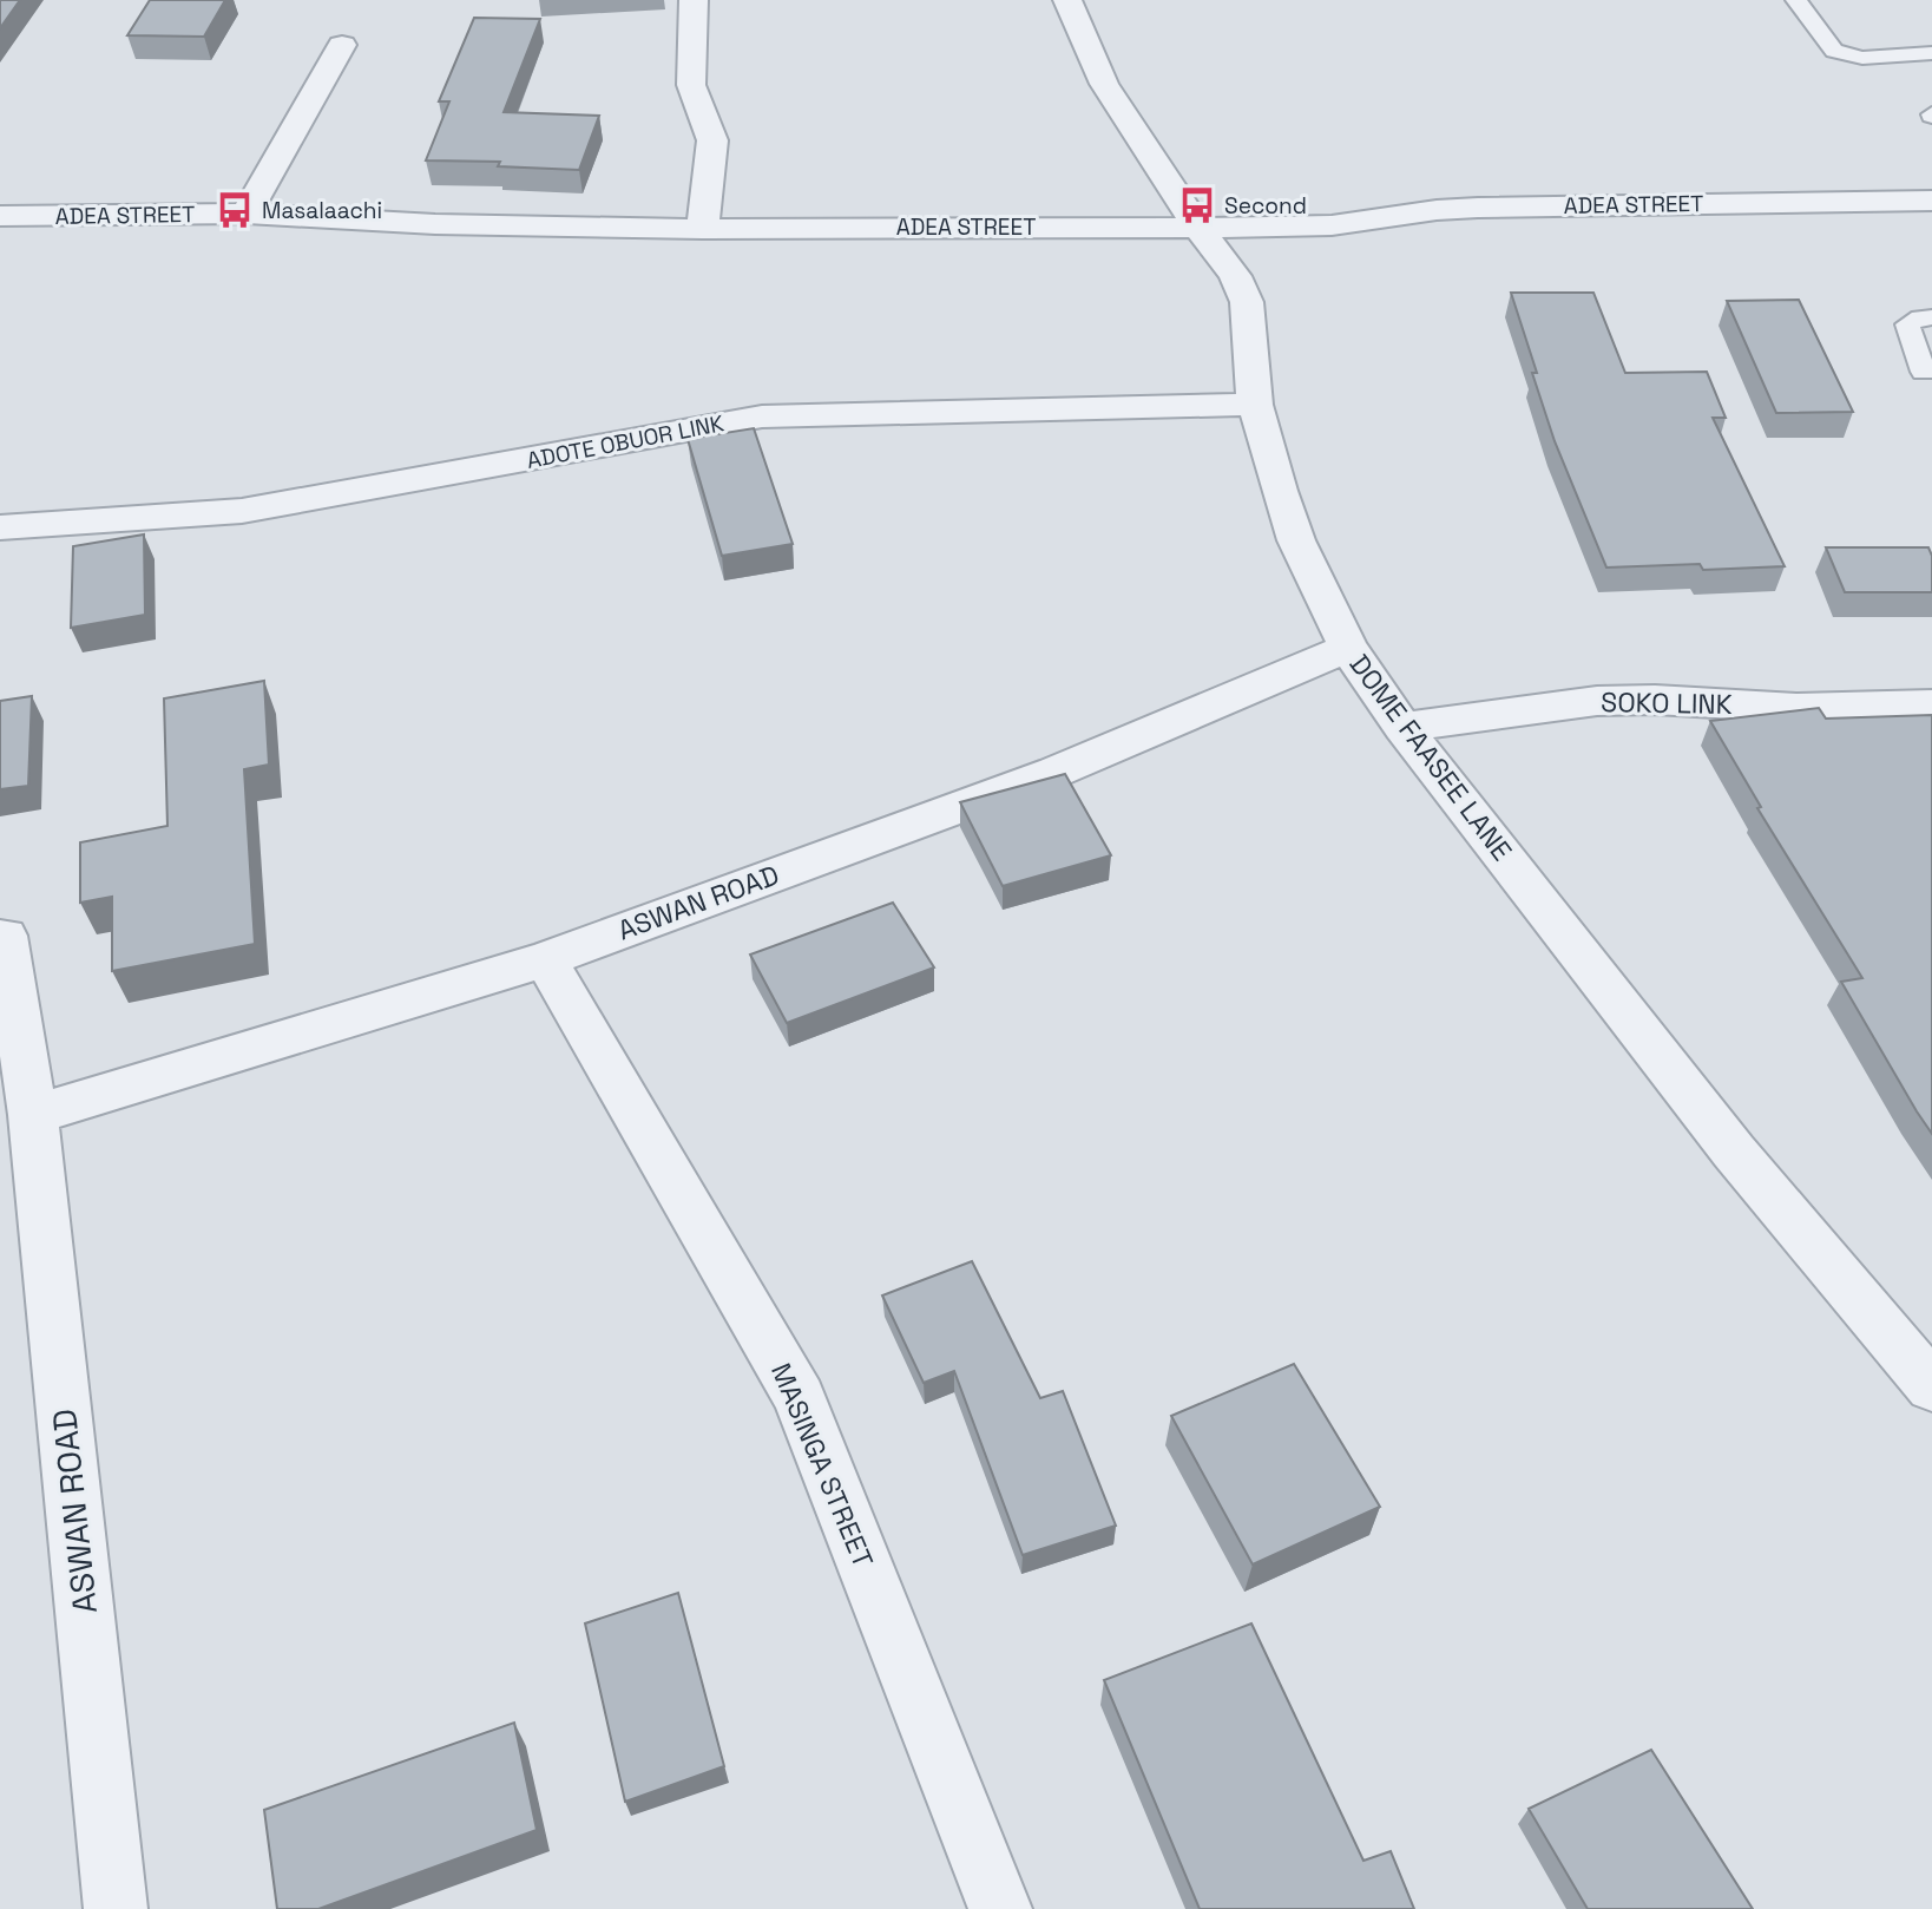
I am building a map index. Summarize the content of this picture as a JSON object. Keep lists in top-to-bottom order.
{
  "streets": {
    "street": [
      "ADEA STREET",
      "ADOTE OBUOR LINK",
      "SOKO LINK",
      "DOME FAASEE LANE",
      "ASWAN ROAD",
      "MASINGA STREET"
    ]
  },
  "crossings": [
    ["ADEA STREET", "DOME FAASEE LANE"],
    ["ADOTE OBUOR LINK", "DOME FAASEE LANE"],
    ["SOKO LINK", "DOME FAASEE LANE"],
    ["DOME FAASEE LANE", "ASWAN ROAD"],
    ["ASWAN ROAD", "MASINGA STREET"]
  ],
  "places": {
    "bus stop": ["Second", "Masalaachi"]
  }
}
